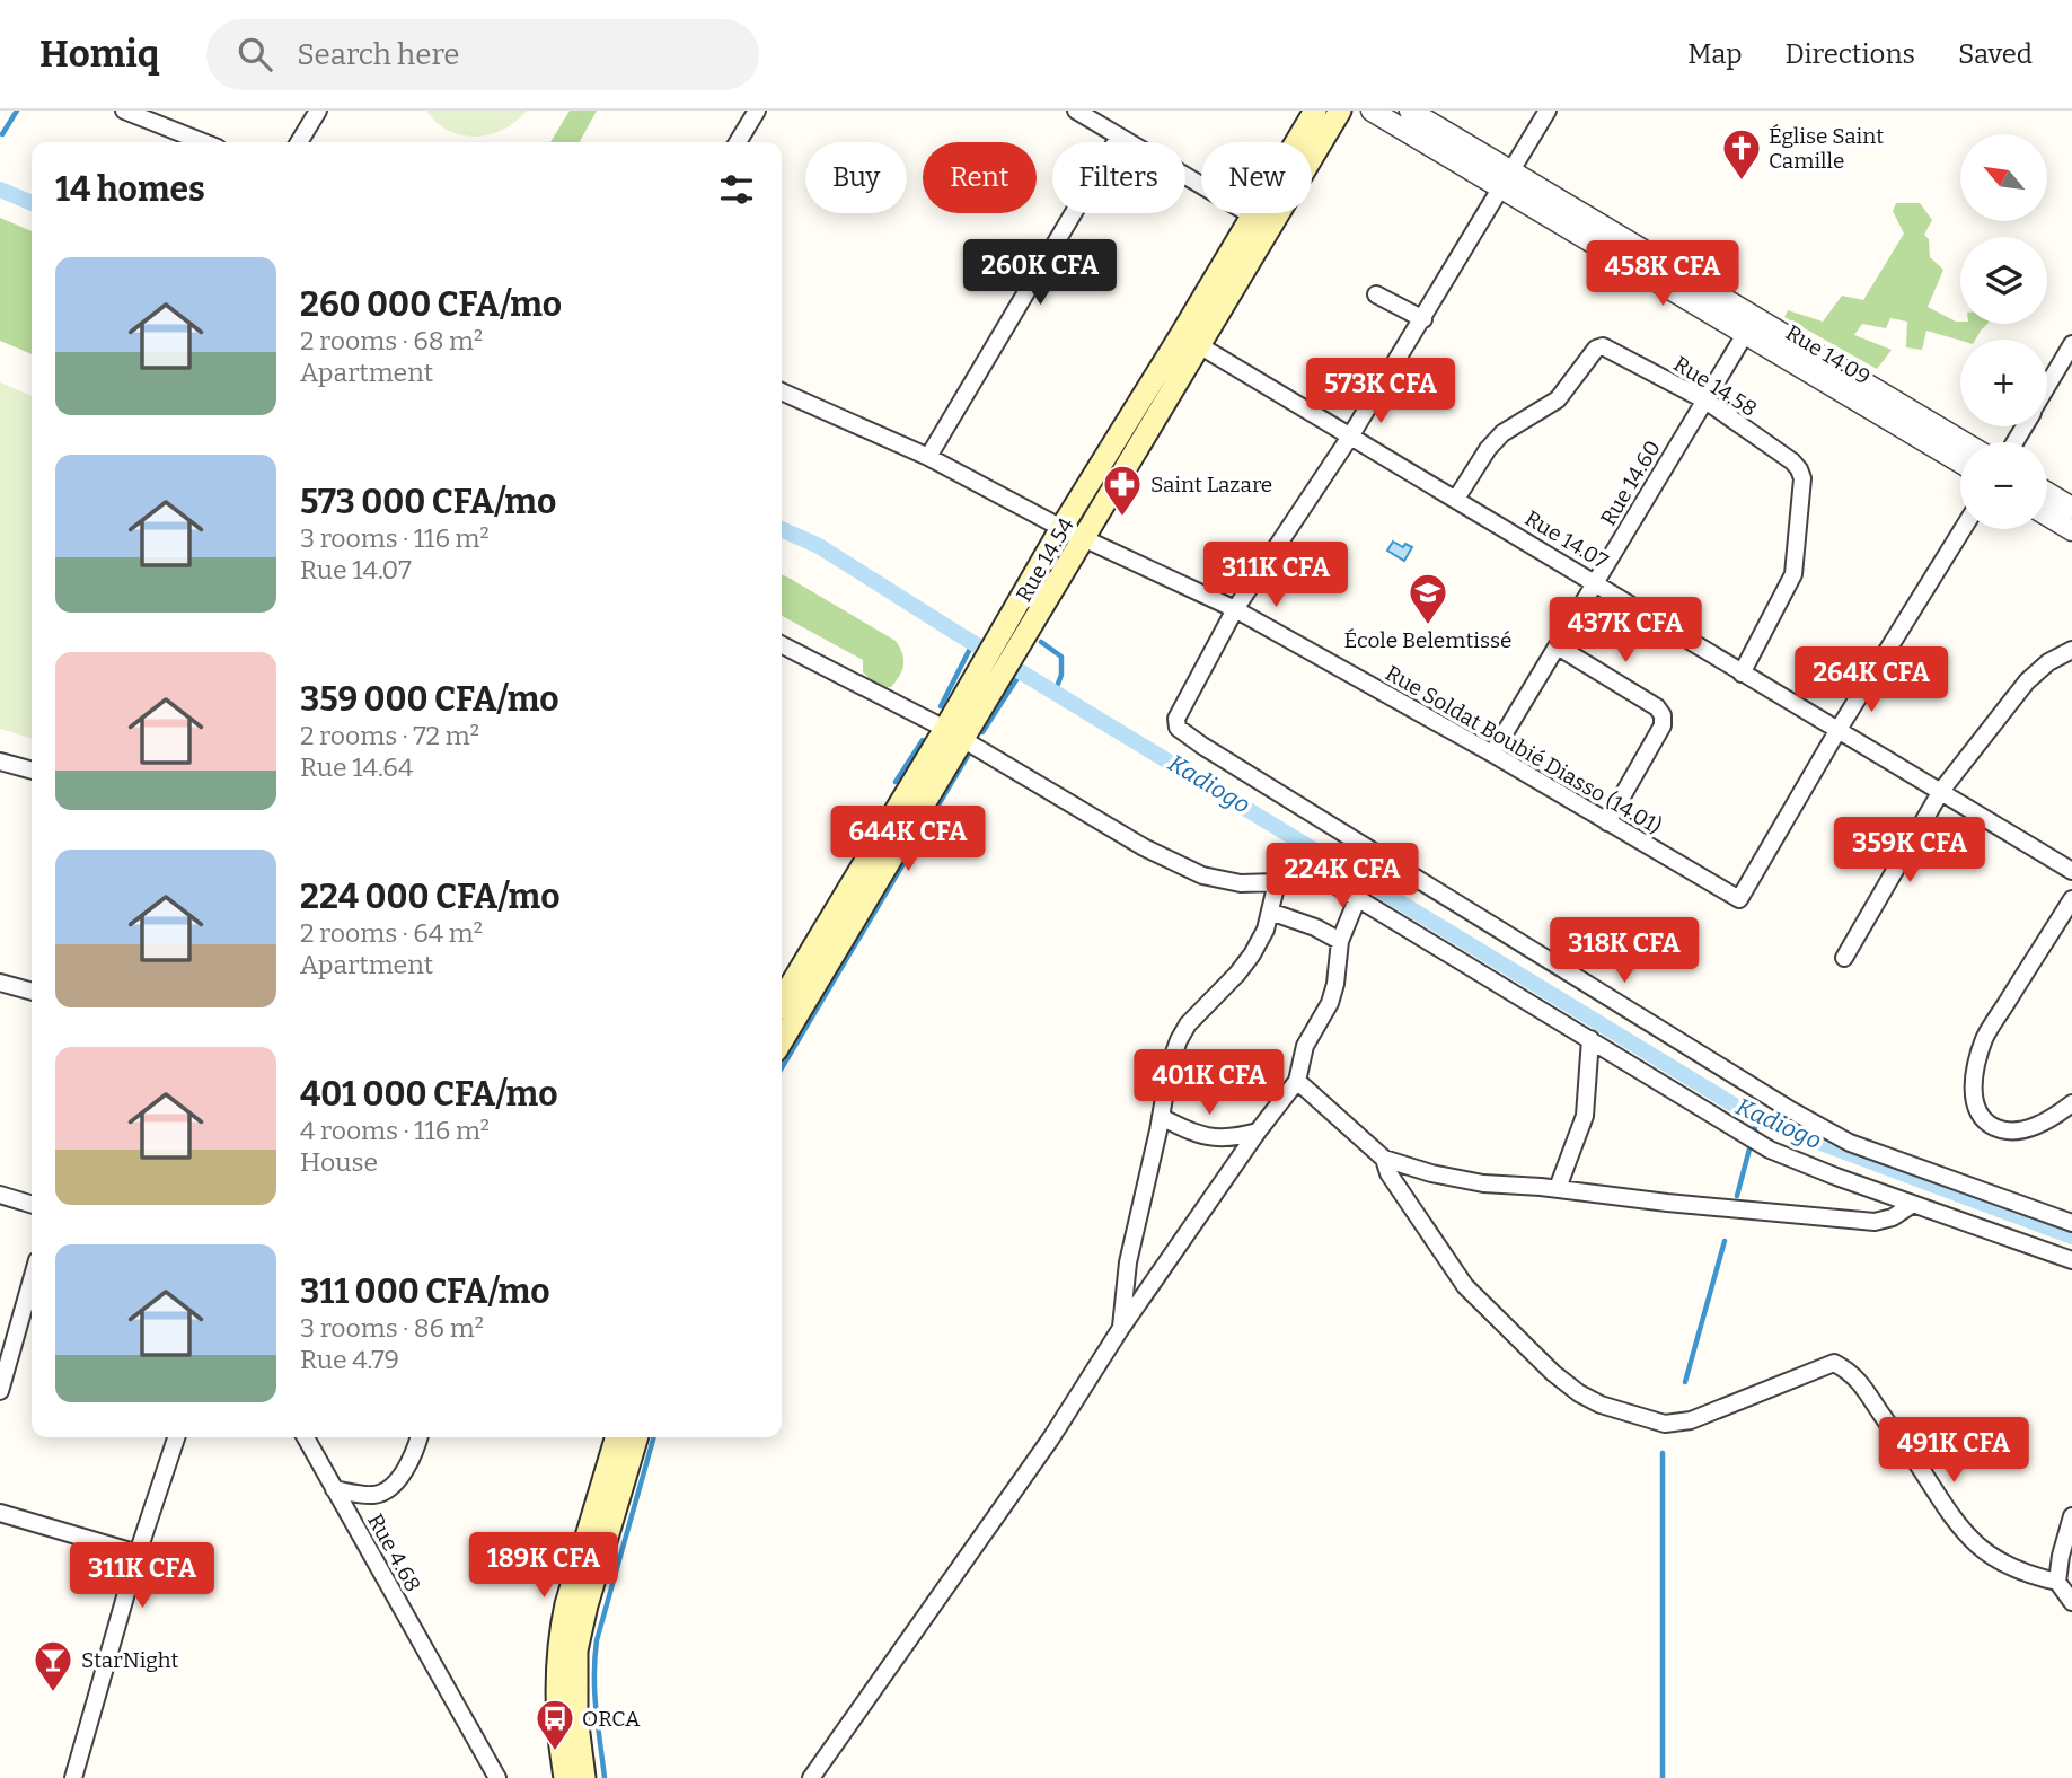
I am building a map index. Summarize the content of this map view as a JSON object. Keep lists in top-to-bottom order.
{
  "streets": {
    "main road": ["Rue 14.54"],
    "street": [
      "Rue 14.09",
      "Rue 14.58",
      "Rue 14.60",
      "Rue 14.07",
      "Rue Soldat Boubié Diasso (14.01)",
      "Rue 4.68"
    ]
  },
  "crossings": [
    ["Rue 14.09", "Rue 14.60"],
    ["Rue 14.58", "Rue 14.60"],
    ["Rue 14.58", "Rue 14.07"],
    ["Rue 14.60", "Rue 14.07"],
    ["Rue 14.60", "Rue Soldat Boubié Diasso (14.01)"],
    ["Rue 14.07", "Rue Soldat Boubié Diasso (14.01)"],
    ["Rue 14.54", "Rue Soldat Boubié Diasso (14.01)"]
  ],
  "water": ["Kadiogo"],
  "places": {
    "church": ["Église Saint Camille"],
    "pharmacy": ["Saint Lazare"],
    "school or university": ["École Belemtissé"],
    "bar": ["StarNight"],
    "bus stop": ["ORCA"]
  },
  "north": "top left",
  "page": {
    "header": "Homiq",
    "search": "Search here",
    "nav": ["Map", "Directions", "Saved"],
    "map_buttons": ["+", "−"],
    "chip": [
      "Buy",
      "Rent",
      "Filters",
      "New"
    ],
    "heading": "14 homes",
    "list": [
      {
        "name": "260 000 CFA/mo",
        "note": "2 rooms · 68 m² · Apartment"
      },
      {
        "name": "573 000 CFA/mo",
        "note": "3 rooms · 116 m² · Rue 14.07"
      },
      {
        "name": "359 000 CFA/mo",
        "note": "2 rooms · 72 m² · Rue 14.64"
      },
      {
        "name": "224 000 CFA/mo",
        "note": "2 rooms · 64 m² · Apartment"
      },
      {
        "name": "401 000 CFA/mo",
        "note": "4 rooms · 116 m² · House"
      },
      {
        "name": "311 000 CFA/mo",
        "note": "3 rooms · 86 m² · Rue 4.79"
      }
    ],
    "price": [
      "260K CFA",
      "458K CFA",
      "573K CFA",
      "311K CFA",
      "437K CFA",
      "264K CFA",
      "644K CFA",
      "359K CFA",
      "224K CFA",
      "318K CFA",
      "401K CFA",
      "491K CFA",
      "189K CFA",
      "311K CFA"
    ]
  }
}
